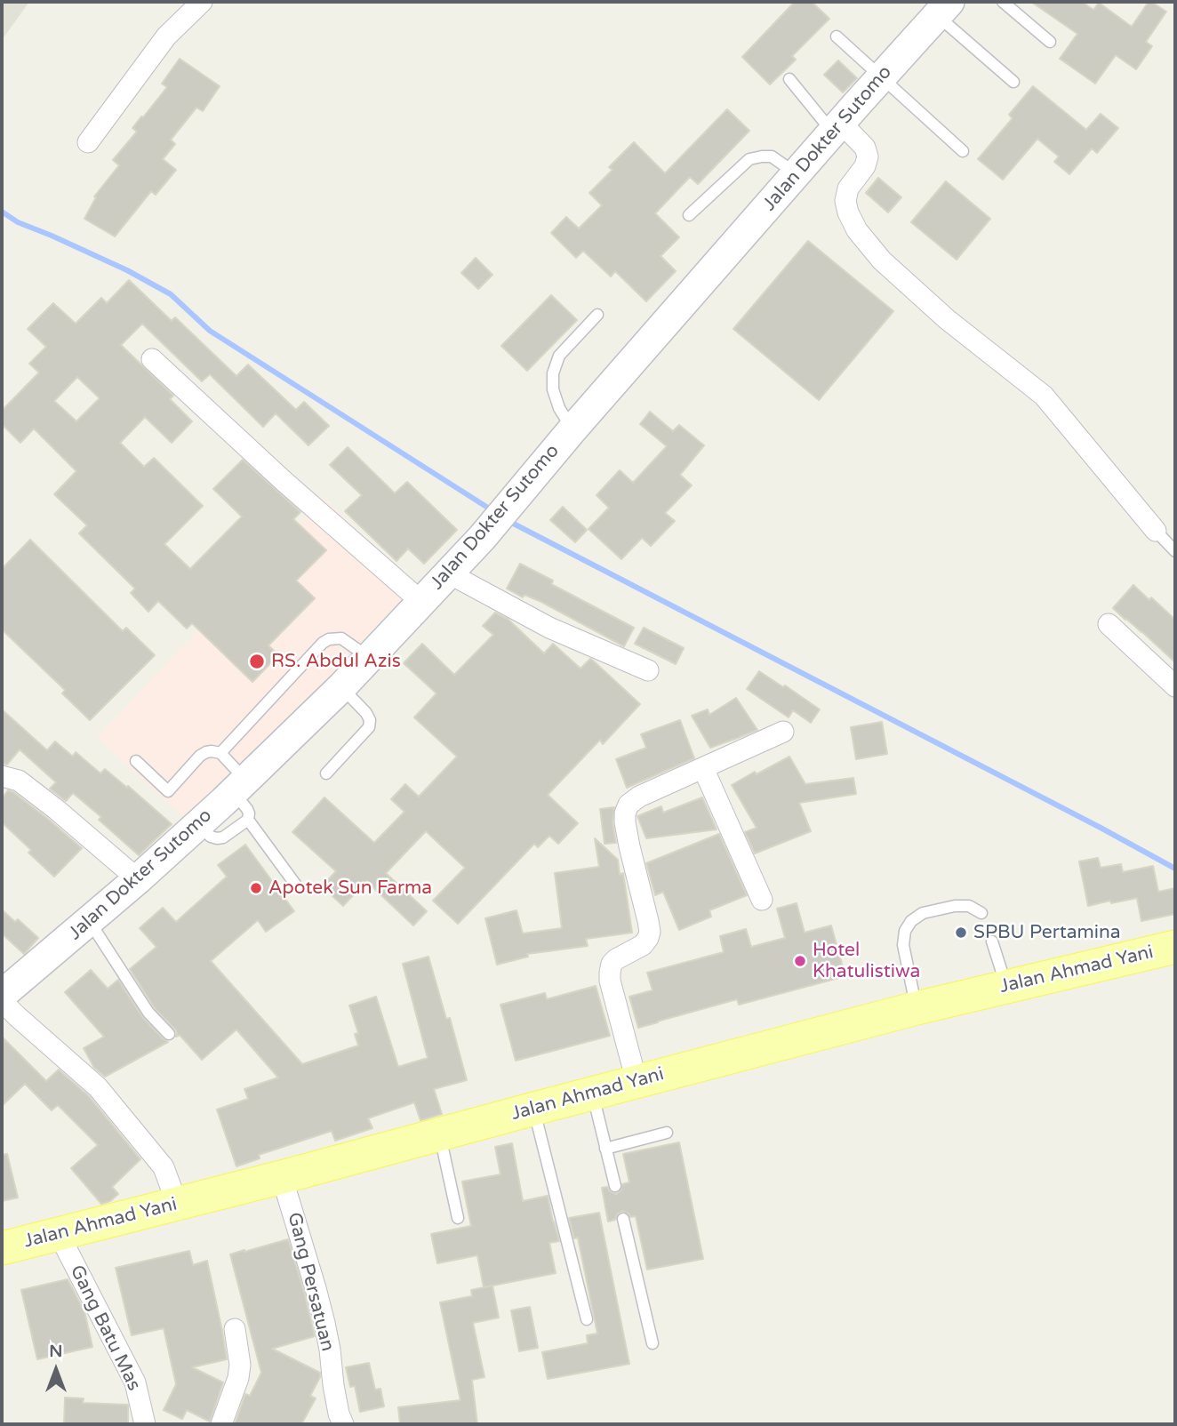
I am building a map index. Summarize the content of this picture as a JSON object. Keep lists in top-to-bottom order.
{
  "streets": {
    "main road": ["Jalan Ahmad Yani"],
    "street": ["Jalan Dokter Sutomo", "Gang Persatuan", "Gang Batu Mas"]
  },
  "crossings": [
    ["Jalan Ahmad Yani", "Gang Persatuan"],
    ["Jalan Ahmad Yani", "Gang Batu Mas"]
  ],
  "places": [
    "RS. Abdul Azis",
    "Apotek Sun Farma",
    "SPBU Pertamina",
    "Hotel Khatulistiwa"
  ],
  "north": "top"
}
